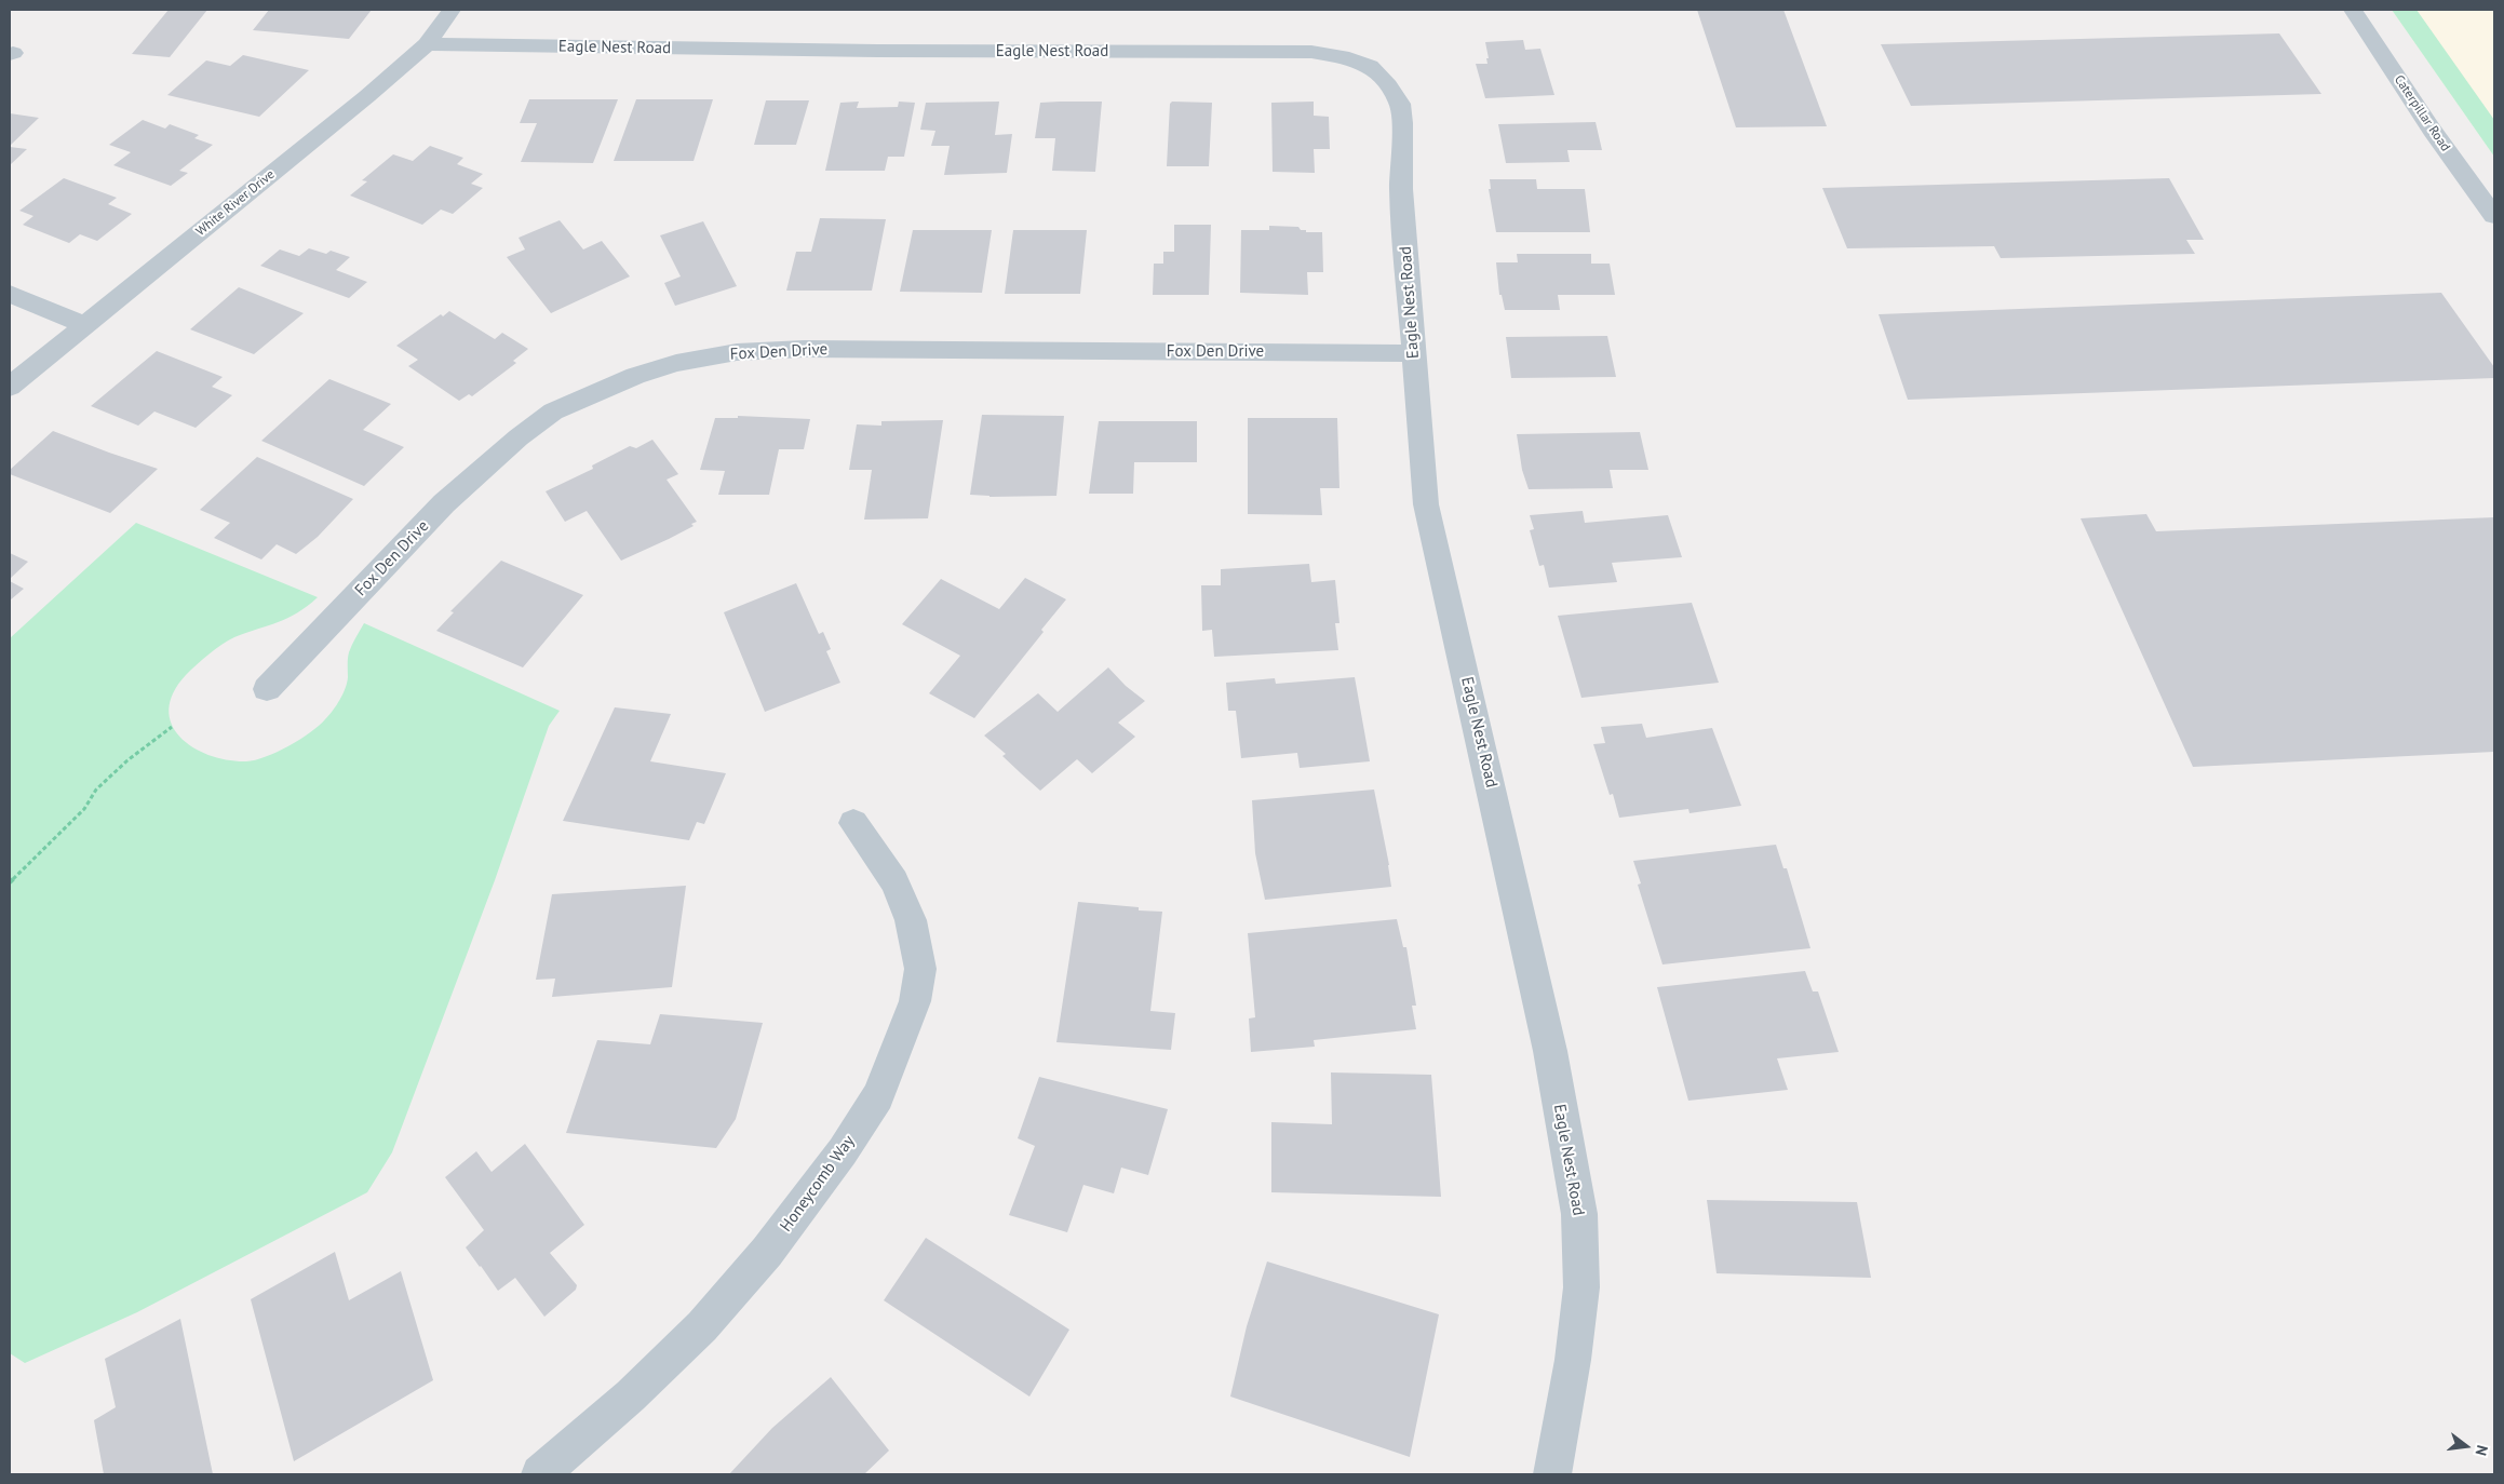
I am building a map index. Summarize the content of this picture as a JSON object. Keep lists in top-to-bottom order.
{
  "streets": {
    "street": [
      "Eagle Nest Road",
      "Caterpillar Road",
      "White River Drive",
      "Fox Den Drive",
      "Honeycomb Way"
    ]
  },
  "crossings": [
    ["Eagle Nest Road", "White River Drive"],
    ["Eagle Nest Road", "Fox Den Drive"]
  ],
  "north": "right"
}
